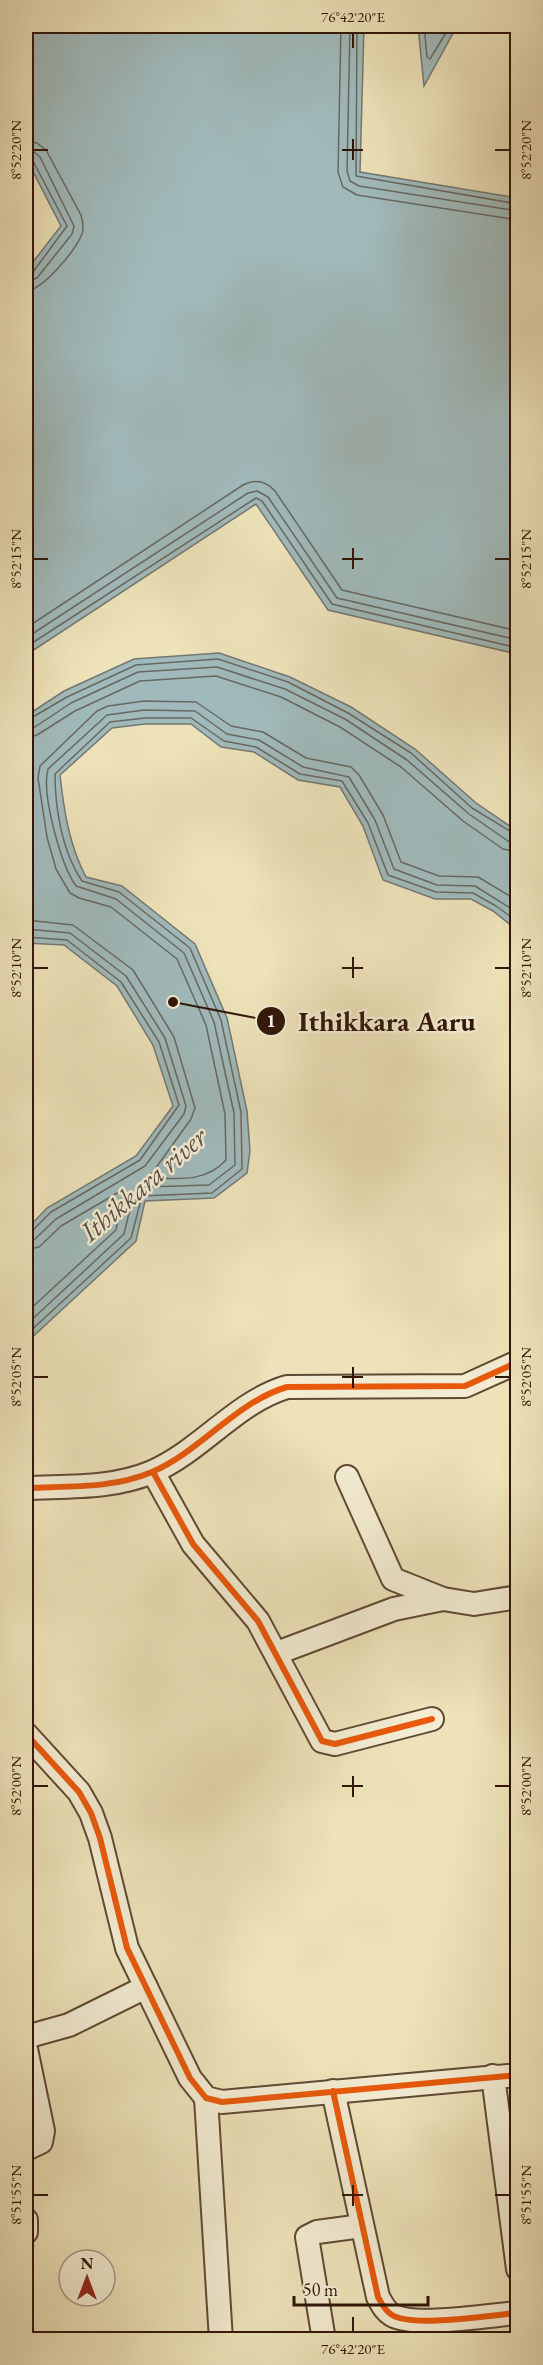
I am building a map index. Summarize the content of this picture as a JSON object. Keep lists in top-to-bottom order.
{
  "water": ["Ithikkara river"],
  "places": ["Ithikkara Aaru"],
  "scale_bar": "50 m",
  "north": "top",
  "coordinates": [
    "76°42'20\"E",
    "8°52'20\"N",
    "8°52'15\"N",
    "8°52'10\"N",
    "8°52'05\"N",
    "8°52'00\"N",
    "8°51'55\"N"
  ]
}
